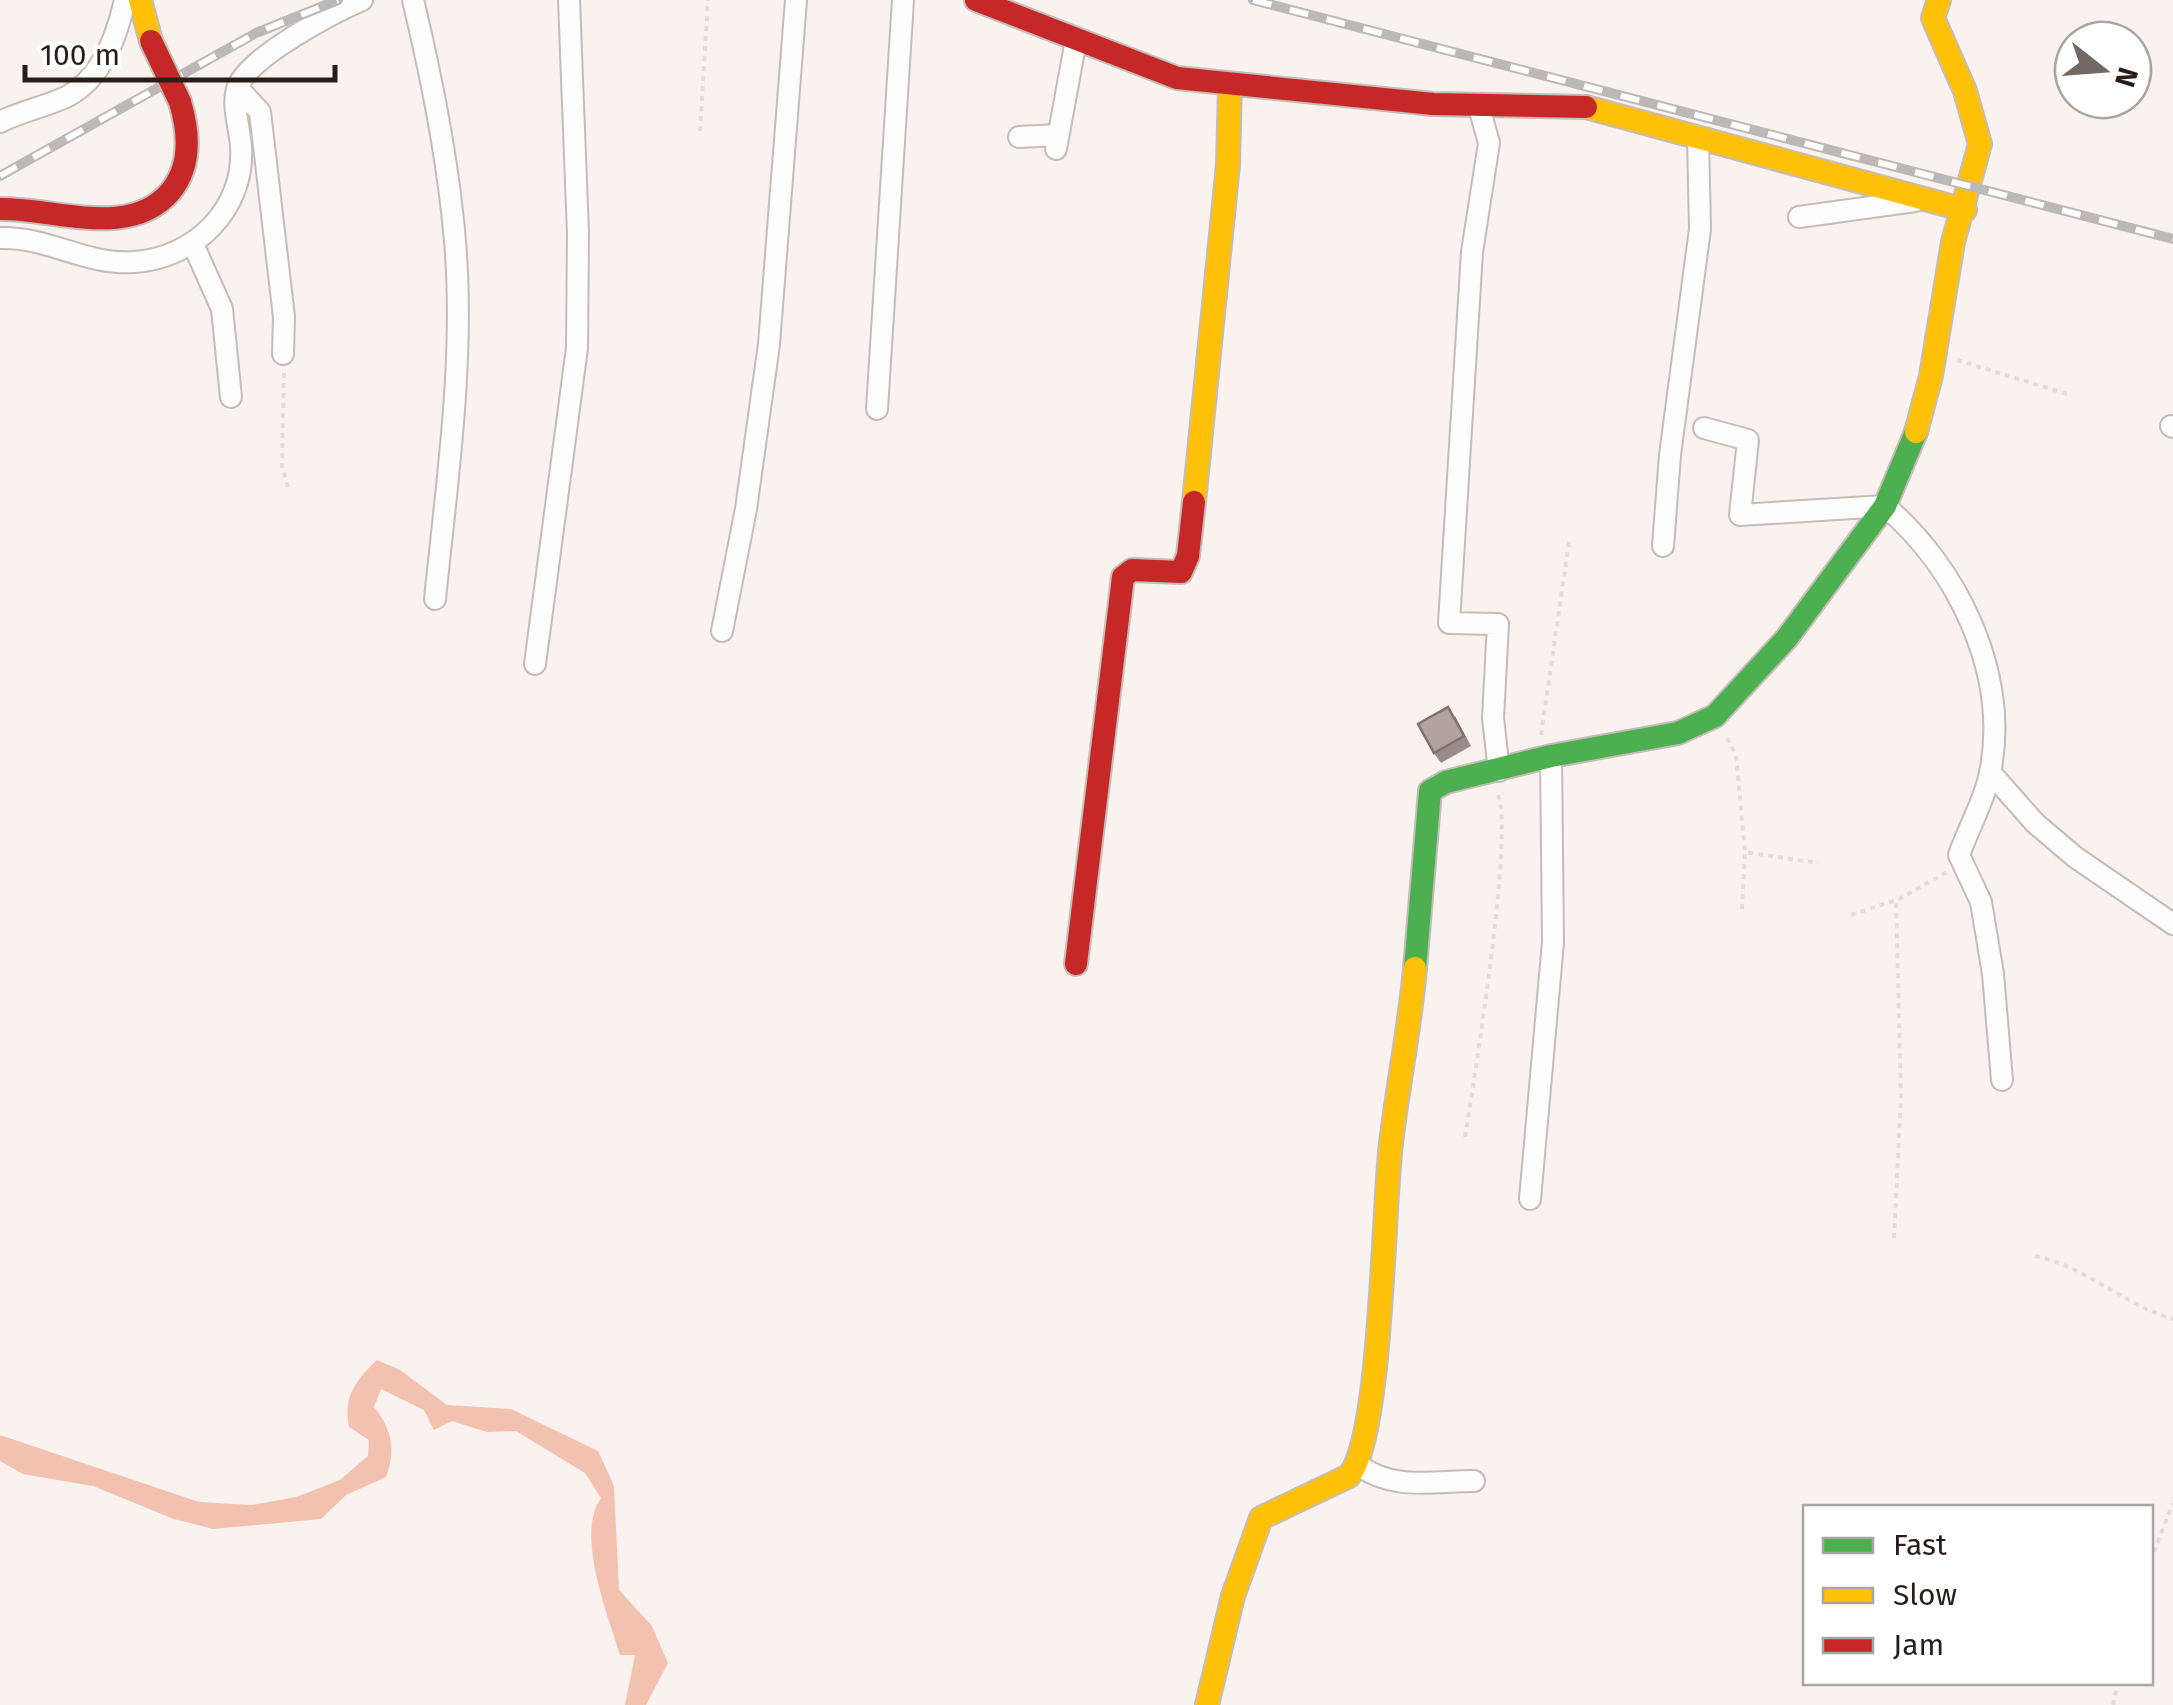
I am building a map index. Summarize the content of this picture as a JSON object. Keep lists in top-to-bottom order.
{
  "legend": ["Fast", "Slow", "Jam"],
  "scale_bar": "100 m",
  "north": "right"
}
